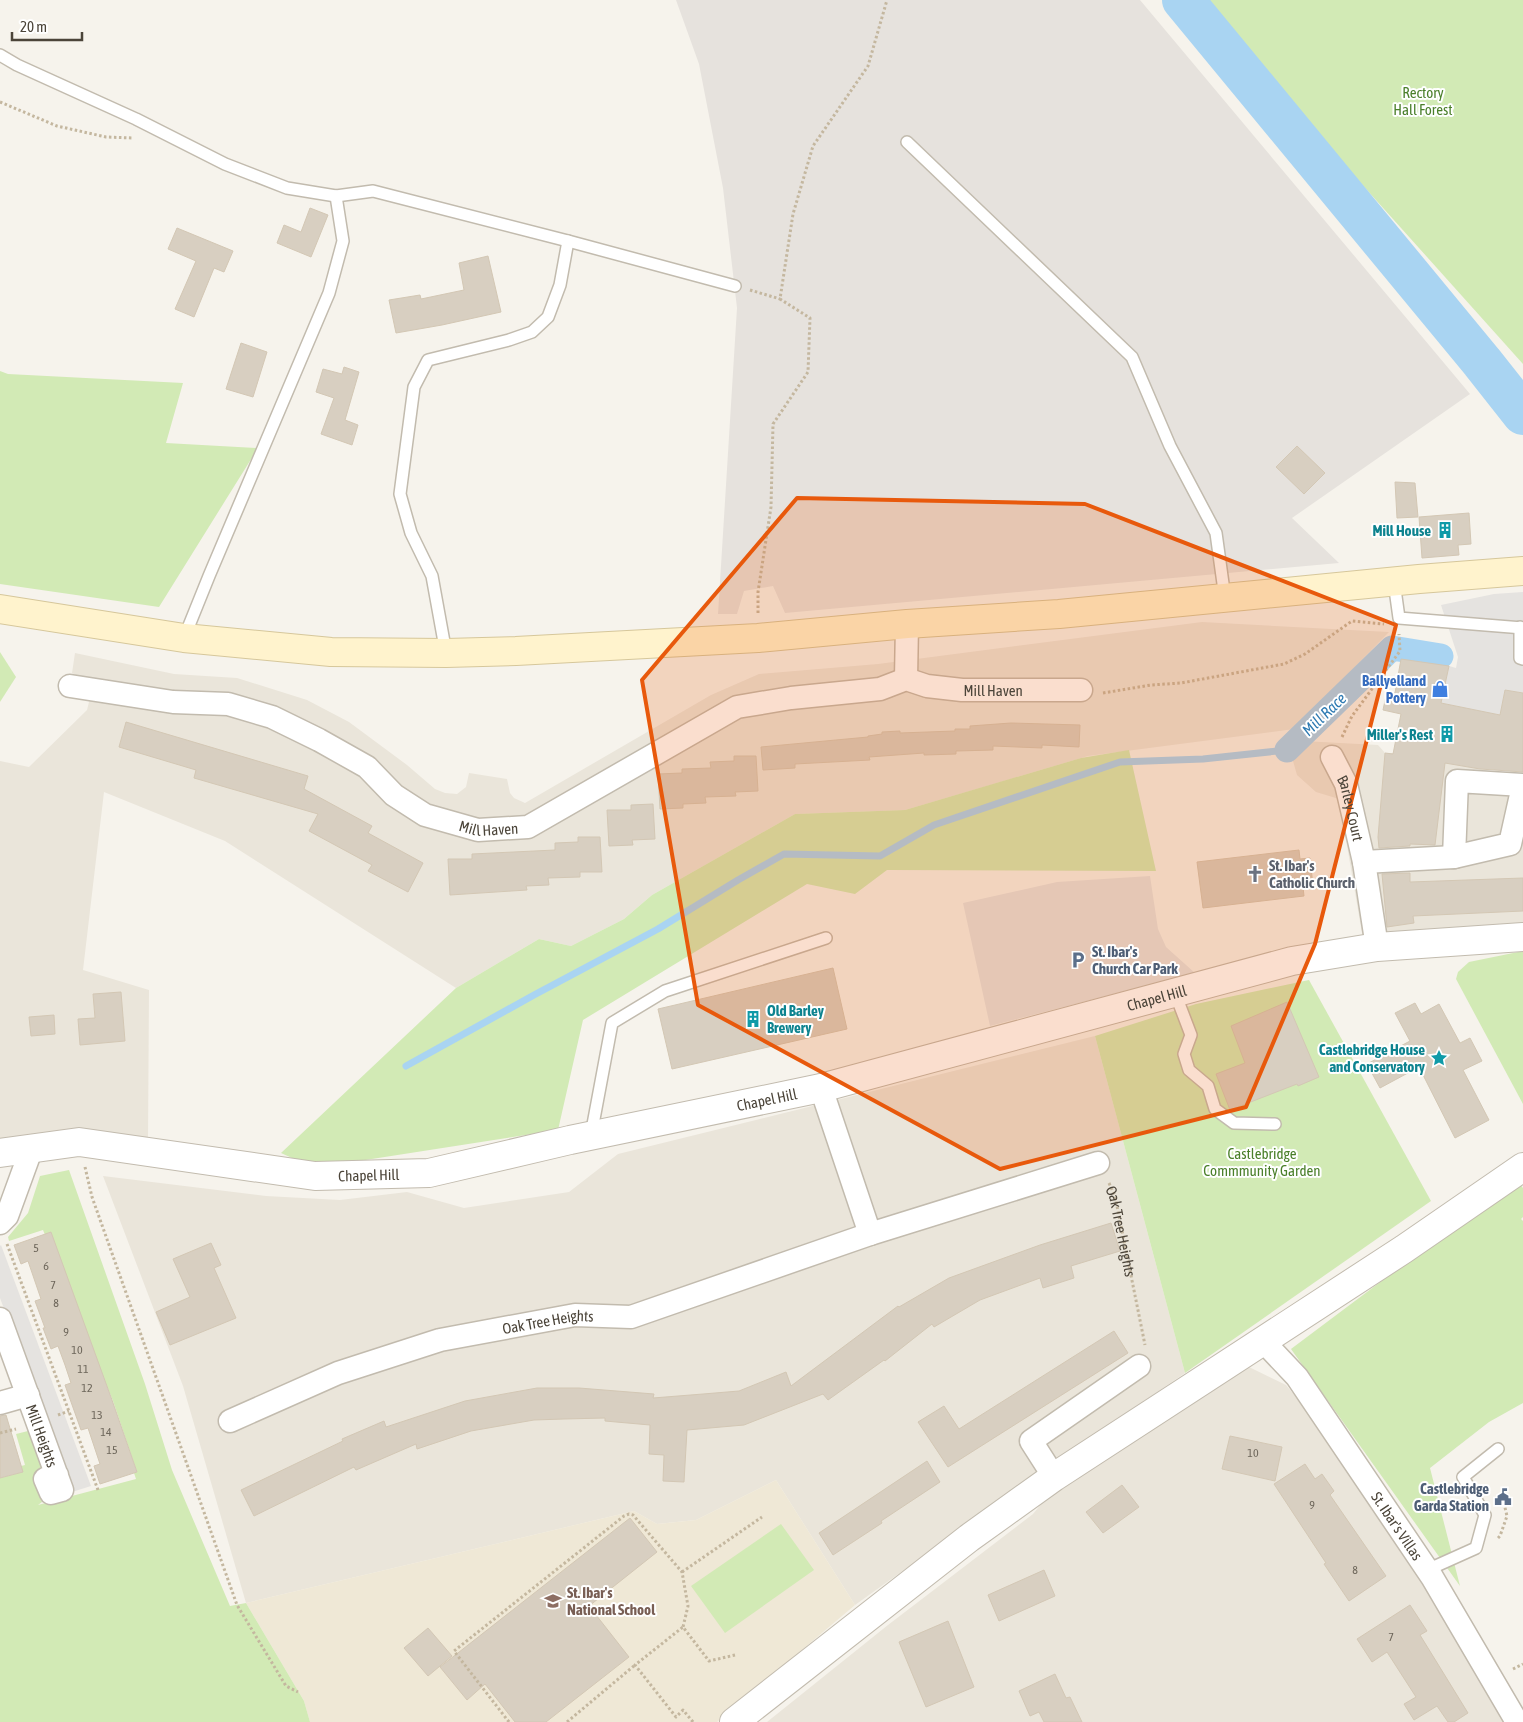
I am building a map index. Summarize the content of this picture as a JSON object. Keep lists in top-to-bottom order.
{
  "streets": {
    "street": [
      "Mill Haven",
      "Barley Court",
      "Chapel Hill",
      "Oak Tree Heights",
      "Mill Heights",
      "St. Ibar's Villas"
    ]
  },
  "crossings": [
    ["Barley Court", "Chapel Hill"]
  ],
  "water": ["Mill Race"],
  "parks": ["Rectory Hall Forest", "Castlebridge Commmunity Garden"],
  "places": {
    "building": ["Mill House", "Miller's Rest", "Old Barley Brewery"],
    "shop": ["Ballyelland Pottery"],
    "church": ["St. Ibar's Catholic Church"],
    "parking": ["St. Ibar's Church Car Park"],
    "place": ["Castlebridge House and Conservatory"],
    "public building": ["Castlebridge Garda Station"],
    "school or university": ["St. Ibar's National School"]
  },
  "house_numbers": [
    "5",
    "6",
    "7",
    "8",
    "9",
    "10",
    "11",
    "12",
    "13",
    "14",
    "15",
    "10",
    "9",
    "8",
    "7"
  ],
  "scale_bar": "20 m"
}
